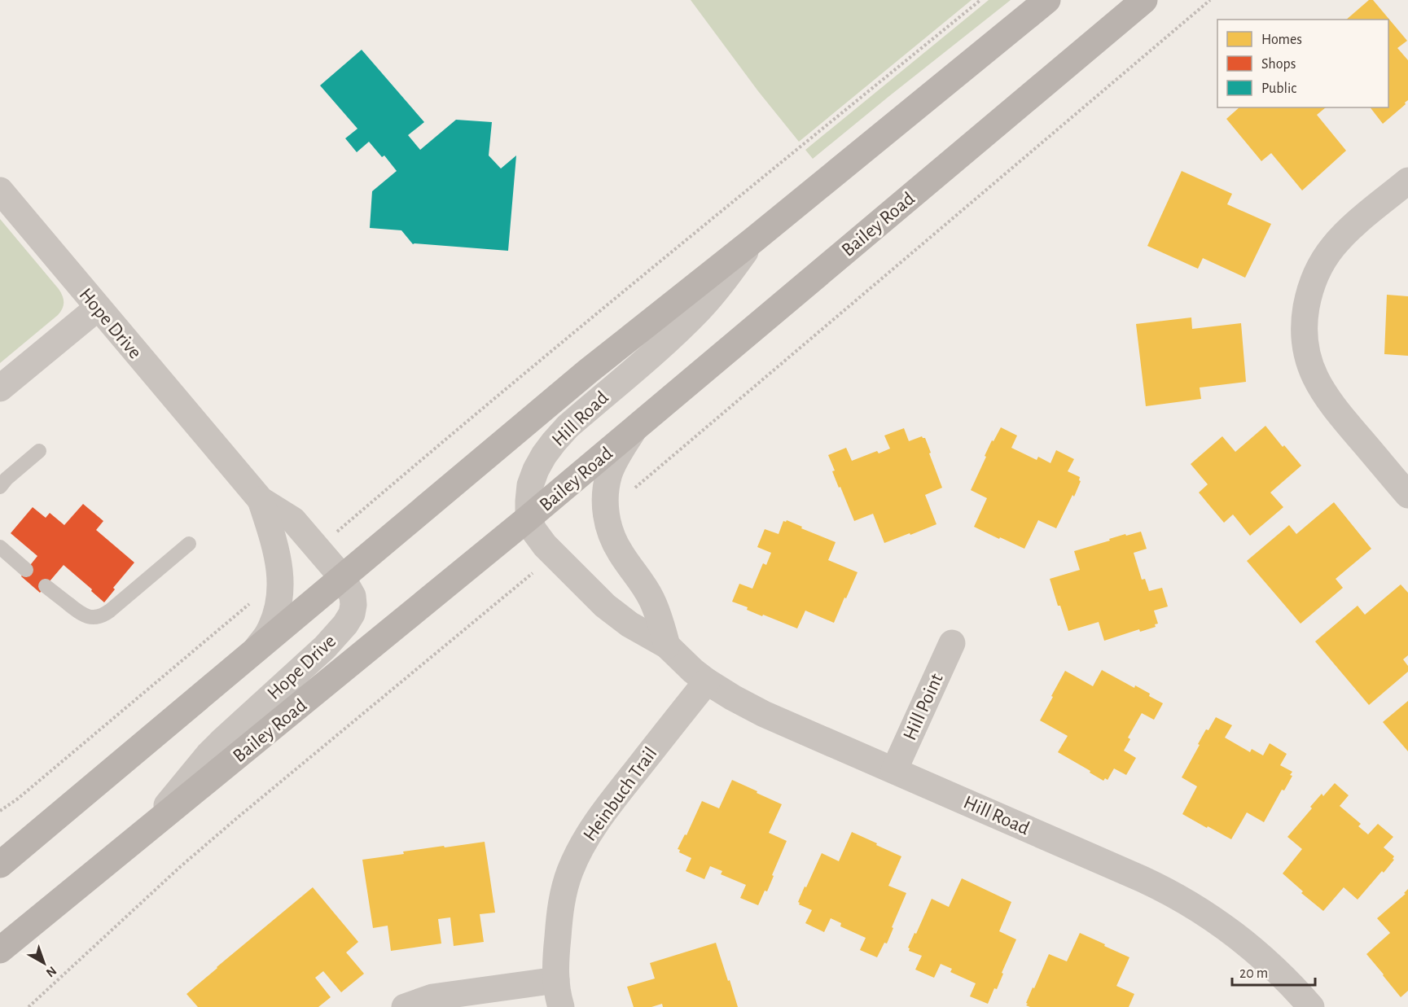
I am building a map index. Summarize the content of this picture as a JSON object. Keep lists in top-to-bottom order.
{
  "streets": {
    "main road": ["Bailey Road"],
    "street": [
      "Hope Drive",
      "Hill Road",
      "Hill Point",
      "Heinbuch Trail"
    ]
  },
  "crossings": [
    ["Bailey Road", "Hope Drive"],
    ["Bailey Road", "Hill Road"],
    ["Hill Road", "Hill Point"],
    ["Hill Road", "Heinbuch Trail"]
  ],
  "legend": ["Homes", "Shops", "Public"],
  "scale_bar": "20 m",
  "north": "bottom right"
}
